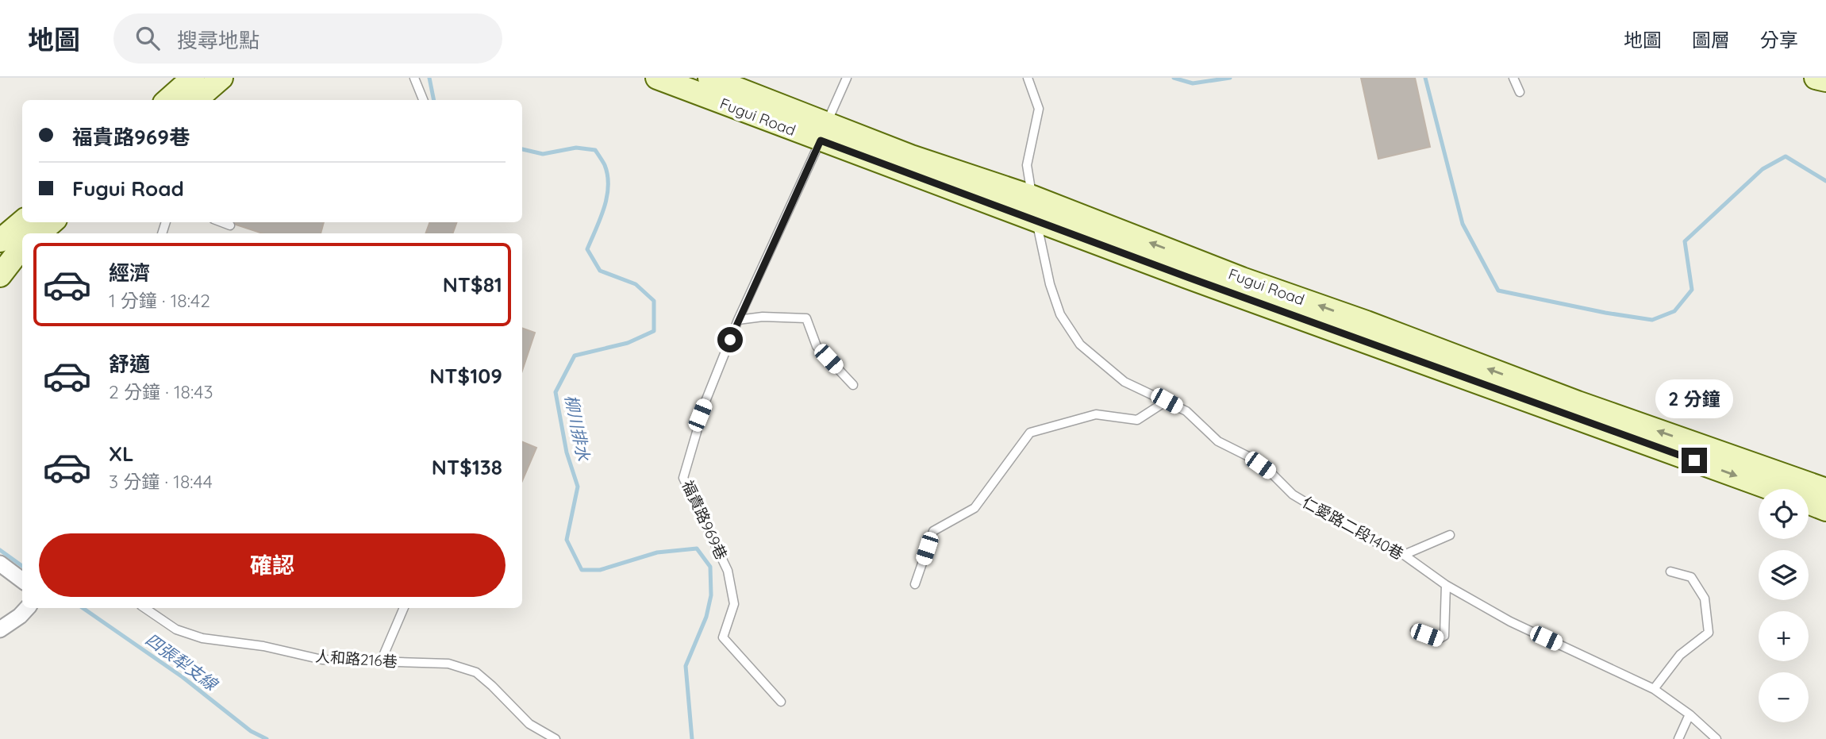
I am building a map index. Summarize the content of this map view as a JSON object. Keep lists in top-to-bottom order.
{
  "streets": {
    "street": ["Fugui Road"],
    "lane": ["福貴路969巷", "仁愛路二段140巷", "人和路216巷"]
  },
  "crossings": [
    ["Fugui Road", "福貴路969巷"],
    ["Fugui Road", "仁愛路二段140巷"]
  ],
  "water": ["柳川排水", "四張犁支線"],
  "page": {
    "header": "地圖",
    "search": "搜尋地點",
    "nav": ["地圖", "圖層", "分享"],
    "banner": ["福貴路969巷", "Fugui Road"],
    "list": [
      {
        "name": "經濟",
        "note": "1 分鐘 · 18:42",
        "value": "NT$81"
      },
      {
        "name": "舒適",
        "note": "2 分鐘 · 18:43",
        "value": "NT$109"
      },
      {
        "name": "XL",
        "note": "3 分鐘 · 18:44",
        "value": "NT$138"
      }
    ],
    "bubble": "2 分鐘",
    "map_buttons": ["+", "−"],
    "buttons": "確認"
  }
}
